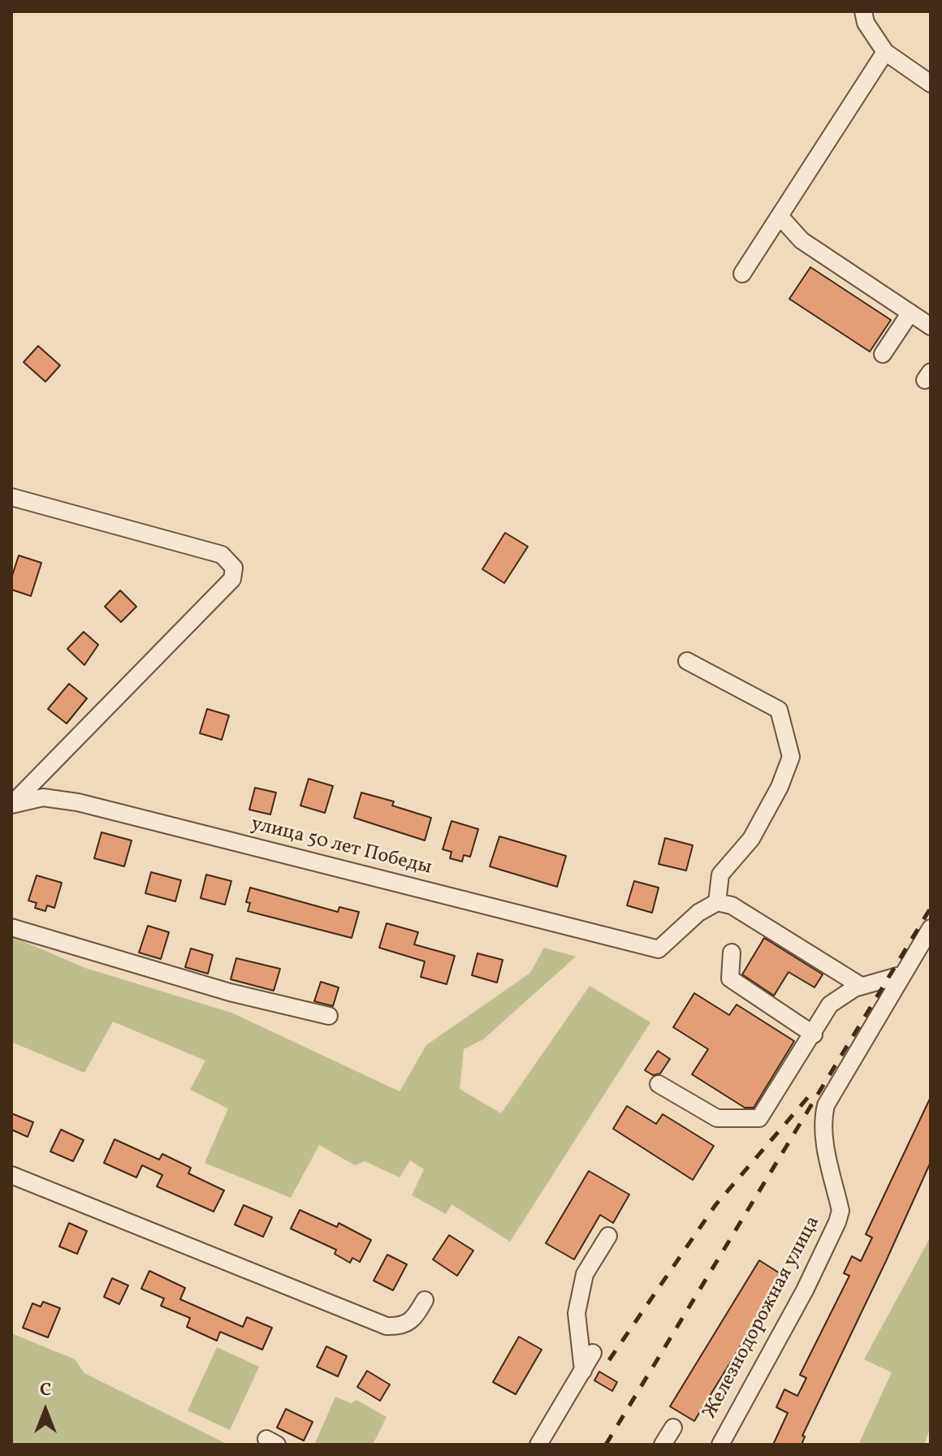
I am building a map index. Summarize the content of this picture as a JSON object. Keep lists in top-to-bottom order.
{
  "streets": {
    "street": ["улица 50 лет Победы", "Железнодорожная улица"]
  },
  "north": "top"
}
